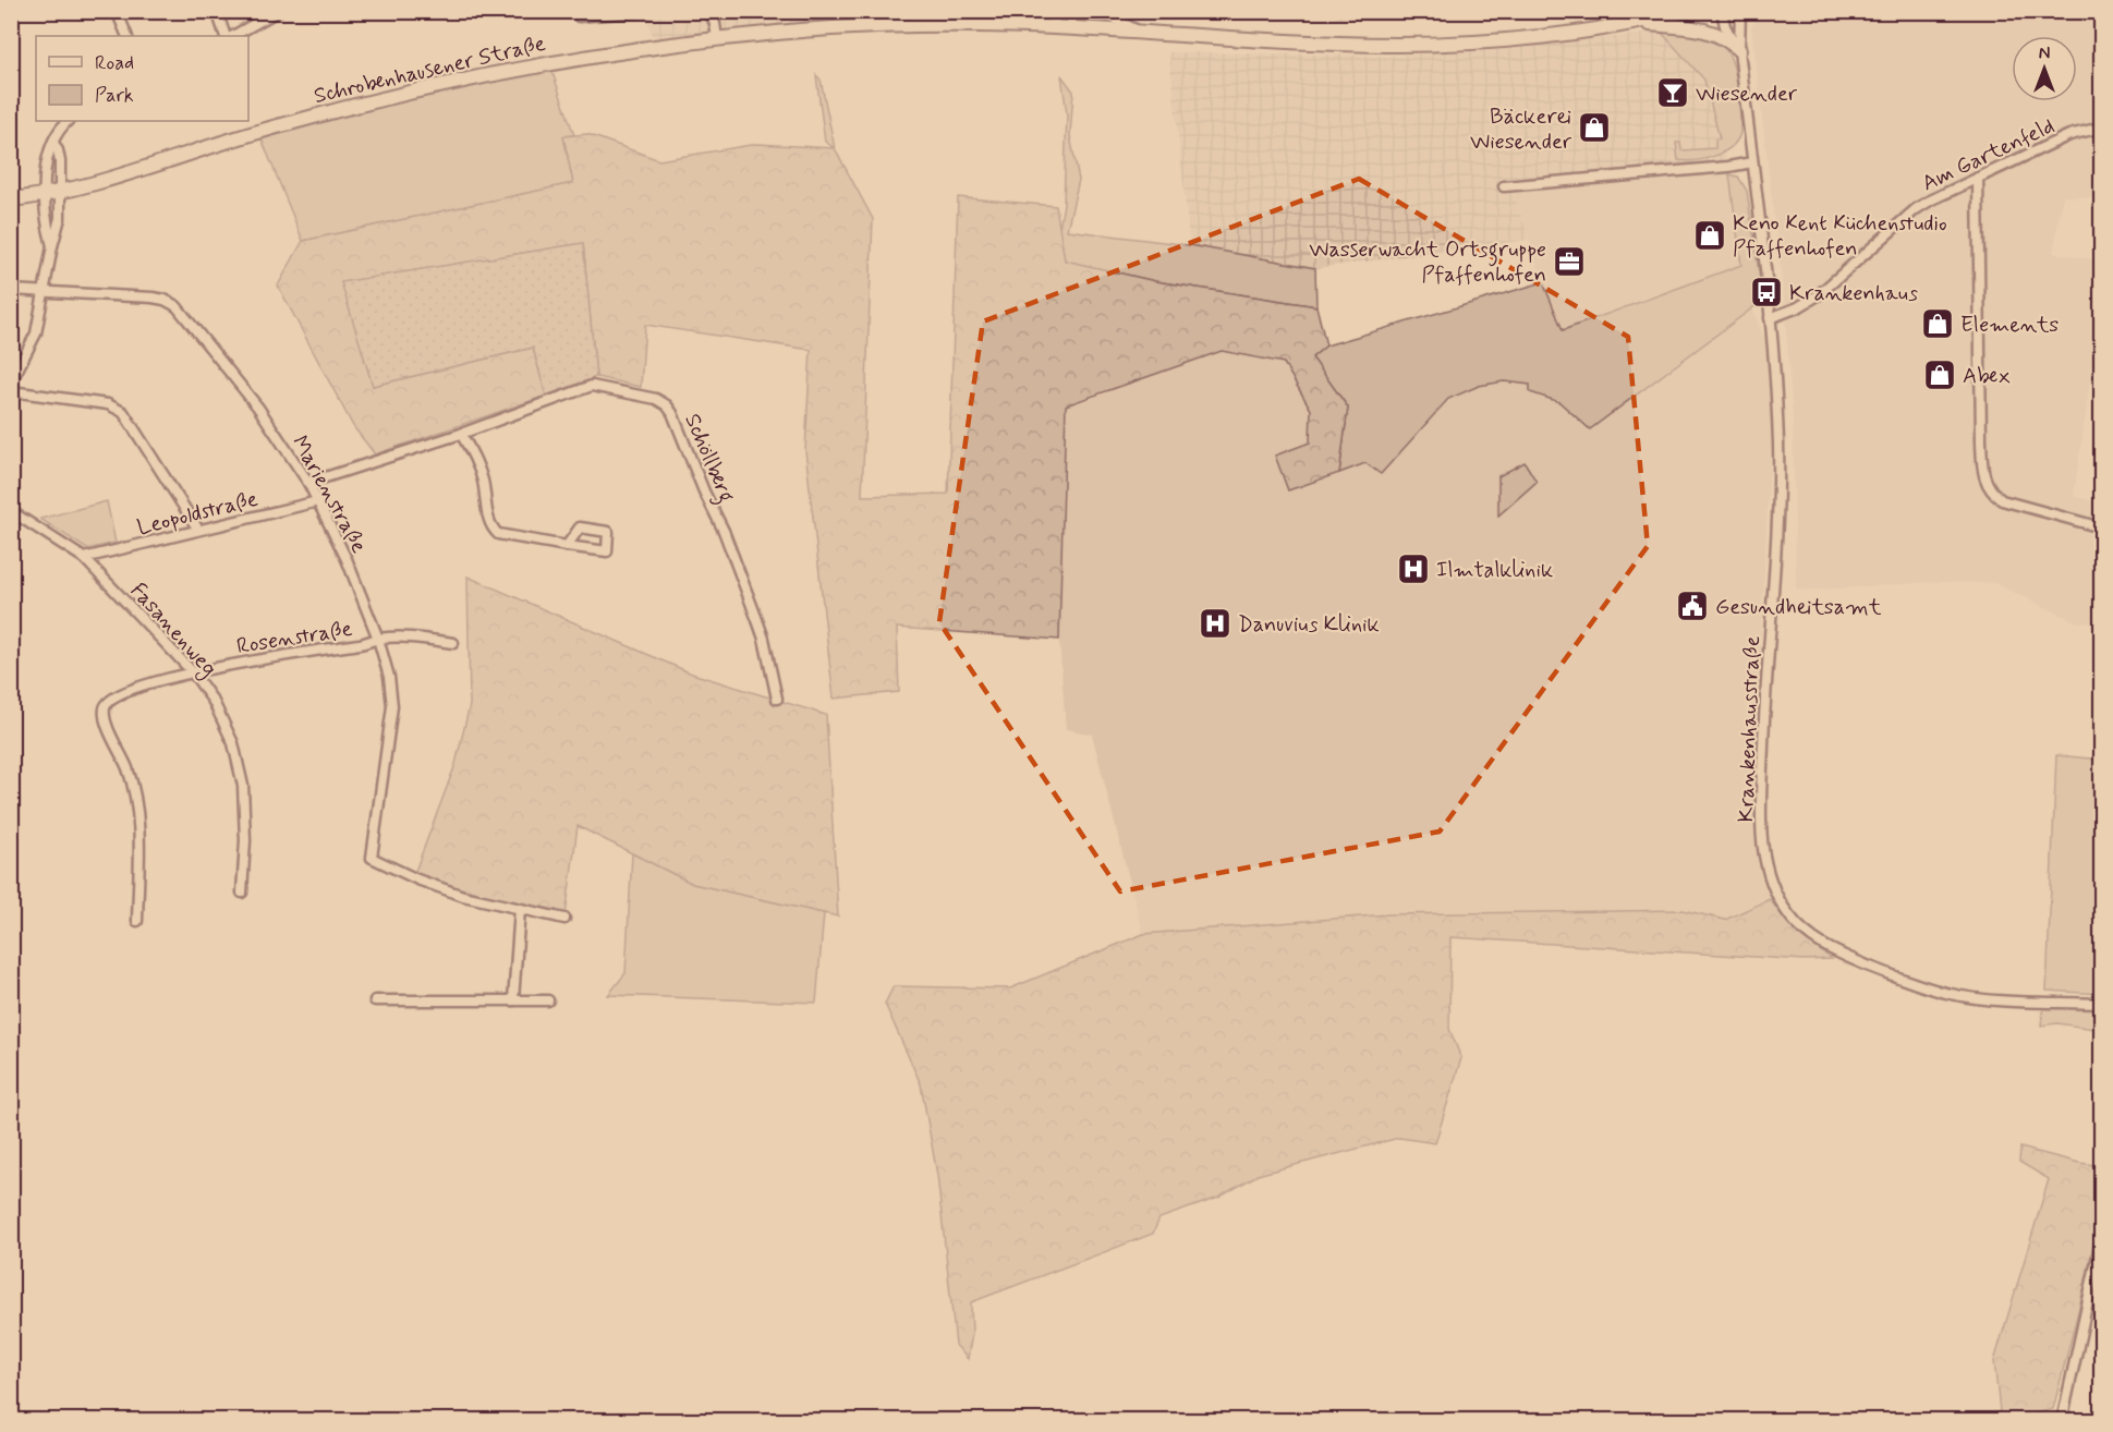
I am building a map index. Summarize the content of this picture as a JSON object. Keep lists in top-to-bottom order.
{
  "streets": {
    "main road": ["Schrobenhausener Straße"],
    "street": [
      "Am Gartenfeld",
      "Schöllberg",
      "Marienstraße",
      "Leopoldstraße",
      "Fasanenweg",
      "Rosenstraße",
      "Krankenhausstraße"
    ]
  },
  "crossings": [
    ["Am Gartenfeld", "Krankenhausstraße"],
    ["Schöllberg", "Marienstraße"],
    ["Marienstraße", "Leopoldstraße"],
    ["Marienstraße", "Rosenstraße"],
    ["Leopoldstraße", "Fasanenweg"],
    ["Fasanenweg", "Rosenstraße"]
  ],
  "places": {
    "bar": ["Wiesender"],
    "shop": [
      "Bäckerei Wiesender",
      "Keno Kent Küchenstudio Pfaffenhofen",
      "Elements",
      "Abex"
    ],
    "office": ["Wasserwacht Ortsgruppe Pfaffenhofen"],
    "bus stop": ["Krankenhaus"],
    "hospital": ["Ilmtalklinik", "Danuvius Klinik"],
    "public building": ["Gesundheitsamt"]
  },
  "legend": ["Road", "Park"],
  "north": "top"
}
